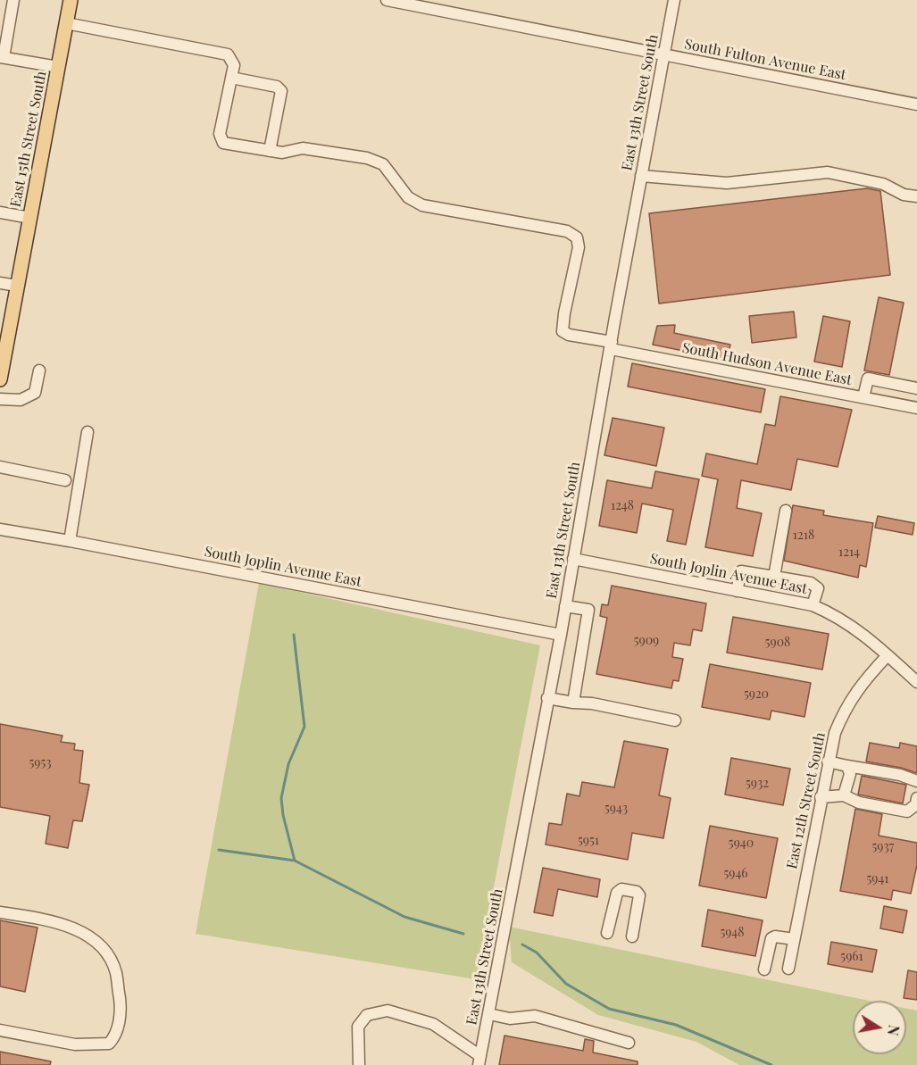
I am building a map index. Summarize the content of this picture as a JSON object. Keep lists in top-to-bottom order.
{
  "streets": {
    "main road": ["East 15th Street South"],
    "street": [
      "South Fulton Avenue East",
      "East 13th Street South",
      "South Hudson Avenue East",
      "South Joplin Avenue East",
      "East 12th Street South"
    ]
  },
  "crossings": [
    ["South Fulton Avenue East", "East 13th Street South"],
    ["East 13th Street South", "South Hudson Avenue East"],
    ["East 13th Street South", "South Joplin Avenue East"],
    ["South Joplin Avenue East", "East 12th Street South"]
  ],
  "house_numbers": [
    "1248",
    "1218",
    "1214",
    "5909",
    "5908",
    "5920",
    "5953",
    "5932",
    "5943",
    "5951",
    "5940",
    "5937",
    "5946",
    "5941",
    "5948",
    "5961"
  ],
  "north": "right"
}
